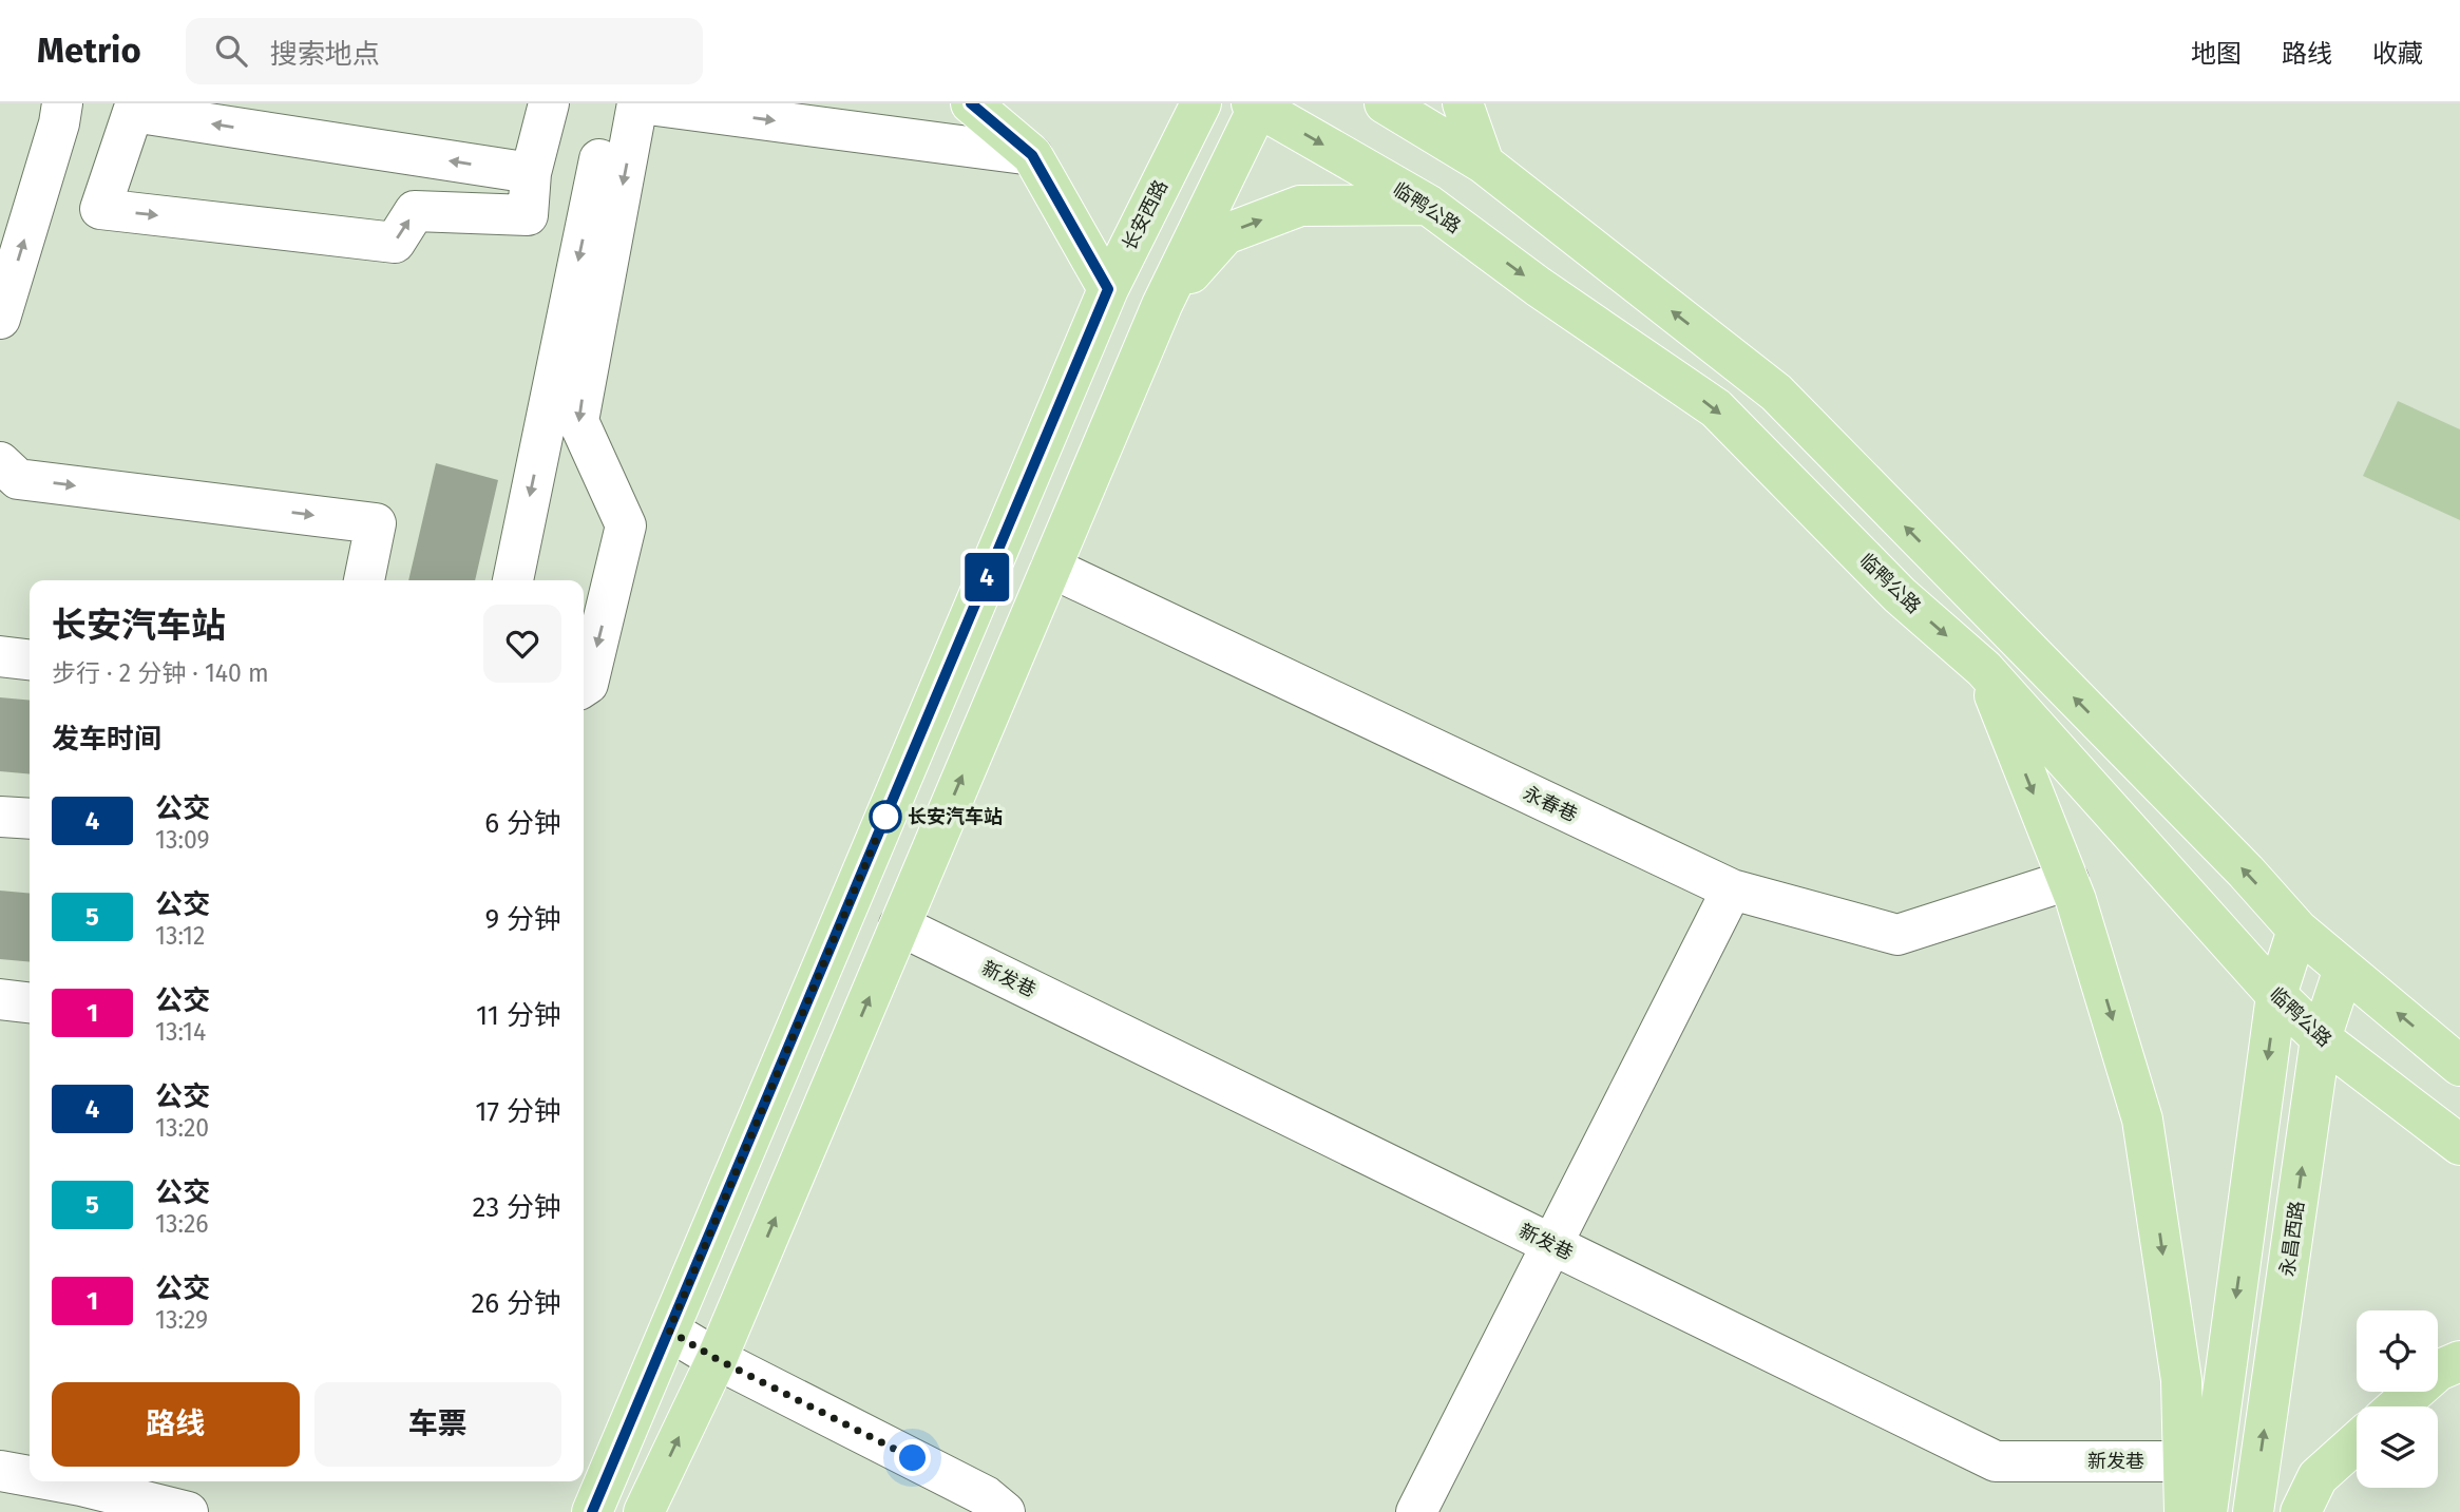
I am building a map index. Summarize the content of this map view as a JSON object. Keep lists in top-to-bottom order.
{
  "streets": {
    "main road": ["临鸭公路", "长安西路", "永昌西路"],
    "street": ["永春巷", "新发巷"]
  },
  "crossings": [
    ["临鸭公路", "永昌西路"]
  ],
  "places": ["长安汽车站"],
  "lines": ["bus line 4"],
  "page": {
    "header": "Metrio",
    "search": "搜索地点",
    "nav": ["地图", "路线", "收藏"],
    "on_map": "4",
    "heading": [
      ["长安汽车站", "步行 · 2 分钟 · 140 m"],
      "发车时间"
    ],
    "list": [
      {
        "mark": "4",
        "name": "公交",
        "note": "13:09",
        "value": "6 分钟"
      },
      {
        "mark": "5",
        "name": "公交",
        "note": "13:12",
        "value": "9 分钟"
      },
      {
        "mark": "1",
        "name": "公交",
        "note": "13:14",
        "value": "11 分钟"
      },
      {
        "mark": "4",
        "name": "公交",
        "note": "13:20",
        "value": "17 分钟"
      },
      {
        "mark": "5",
        "name": "公交",
        "note": "13:26",
        "value": "23 分钟"
      },
      {
        "mark": "1",
        "name": "公交",
        "note": "13:29",
        "value": "26 分钟"
      }
    ],
    "buttons": ["路线", "车票"]
  }
}
